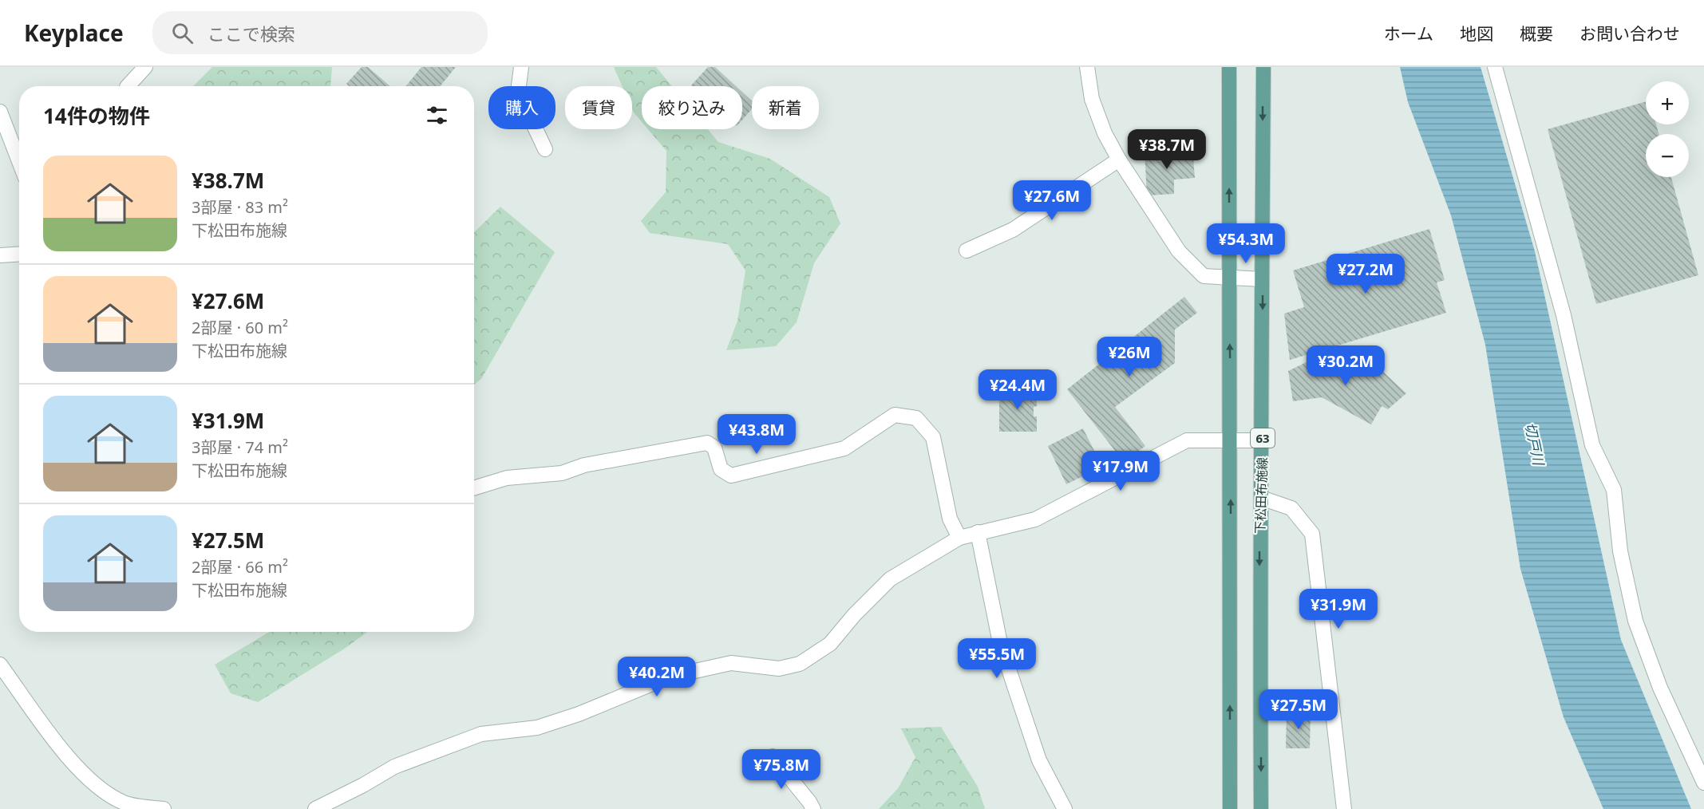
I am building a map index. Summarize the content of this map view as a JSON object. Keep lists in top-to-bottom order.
{
  "streets": {
    "main road": ["63", "下松田布施線"]
  },
  "water": ["切戸川"],
  "page": {
    "header": "Keyplace",
    "search": "ここで検索",
    "nav": [
      "ホーム",
      "地図",
      "概要",
      "お問い合わせ"
    ],
    "map_buttons": ["+", "−"],
    "chip": [
      "購入",
      "賃貸",
      "絞り込み",
      "新着"
    ],
    "heading": "14件の物件",
    "price": [
      "¥38.7M",
      "¥27.6M",
      "¥54.3M",
      "¥27.2M",
      "¥26M",
      "¥30.2M",
      "¥24.4M",
      "¥43.8M",
      "¥17.9M",
      "¥31.9M",
      "¥55.5M",
      "¥40.2M",
      "¥27.5M",
      "¥75.8M"
    ],
    "list": [
      {
        "name": "¥38.7M",
        "note": "3部屋 · 83 m² · 下松田布施線"
      },
      {
        "name": "¥27.6M",
        "note": "2部屋 · 60 m² · 下松田布施線"
      },
      {
        "name": "¥31.9M",
        "note": "3部屋 · 74 m² · 下松田布施線"
      },
      {
        "name": "¥27.5M",
        "note": "2部屋 · 66 m² · 下松田布施線"
      }
    ]
  }
}
